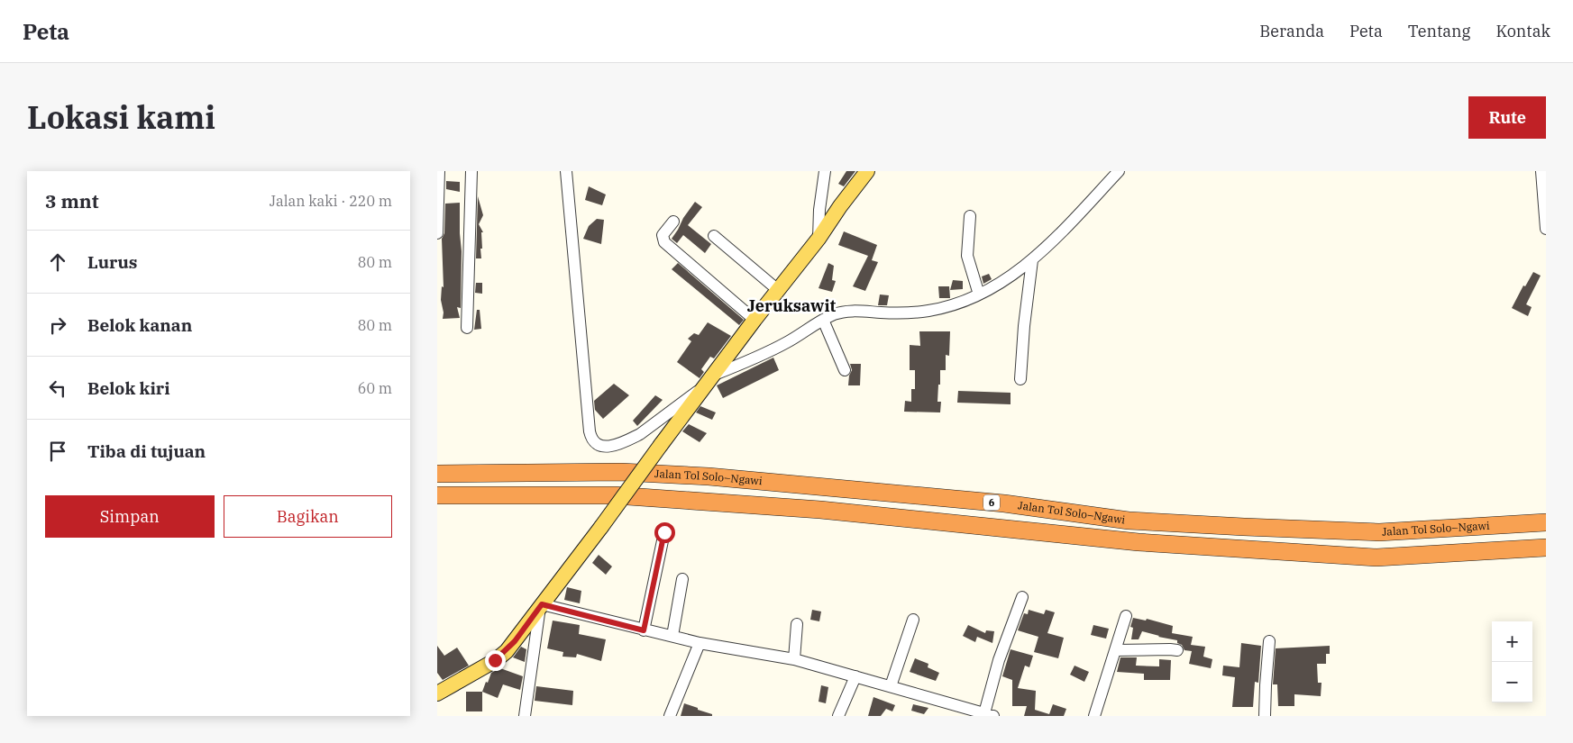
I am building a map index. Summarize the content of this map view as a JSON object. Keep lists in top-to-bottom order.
{
  "streets": {
    "highway": ["Jalan Tol Solo–Ngawi", "6"]
  },
  "districts": ["Jeruksawit"],
  "page": {
    "header": "Peta",
    "nav": [
      "Beranda",
      "Peta",
      "Tentang",
      "Kontak"
    ],
    "title": "Lokasi kami",
    "buttons": [
      "Rute",
      ["Simpan", "Bagikan"]
    ],
    "heading": ["3 mnt", "Jalan kaki · 220 m"],
    "list": [
      ["Lurus", "80 m"],
      ["Belok kanan", "80 m"],
      ["Belok kiri", "60 m"],
      "Tiba di tujuan"
    ],
    "map_buttons": ["+", "−"]
  }
}
